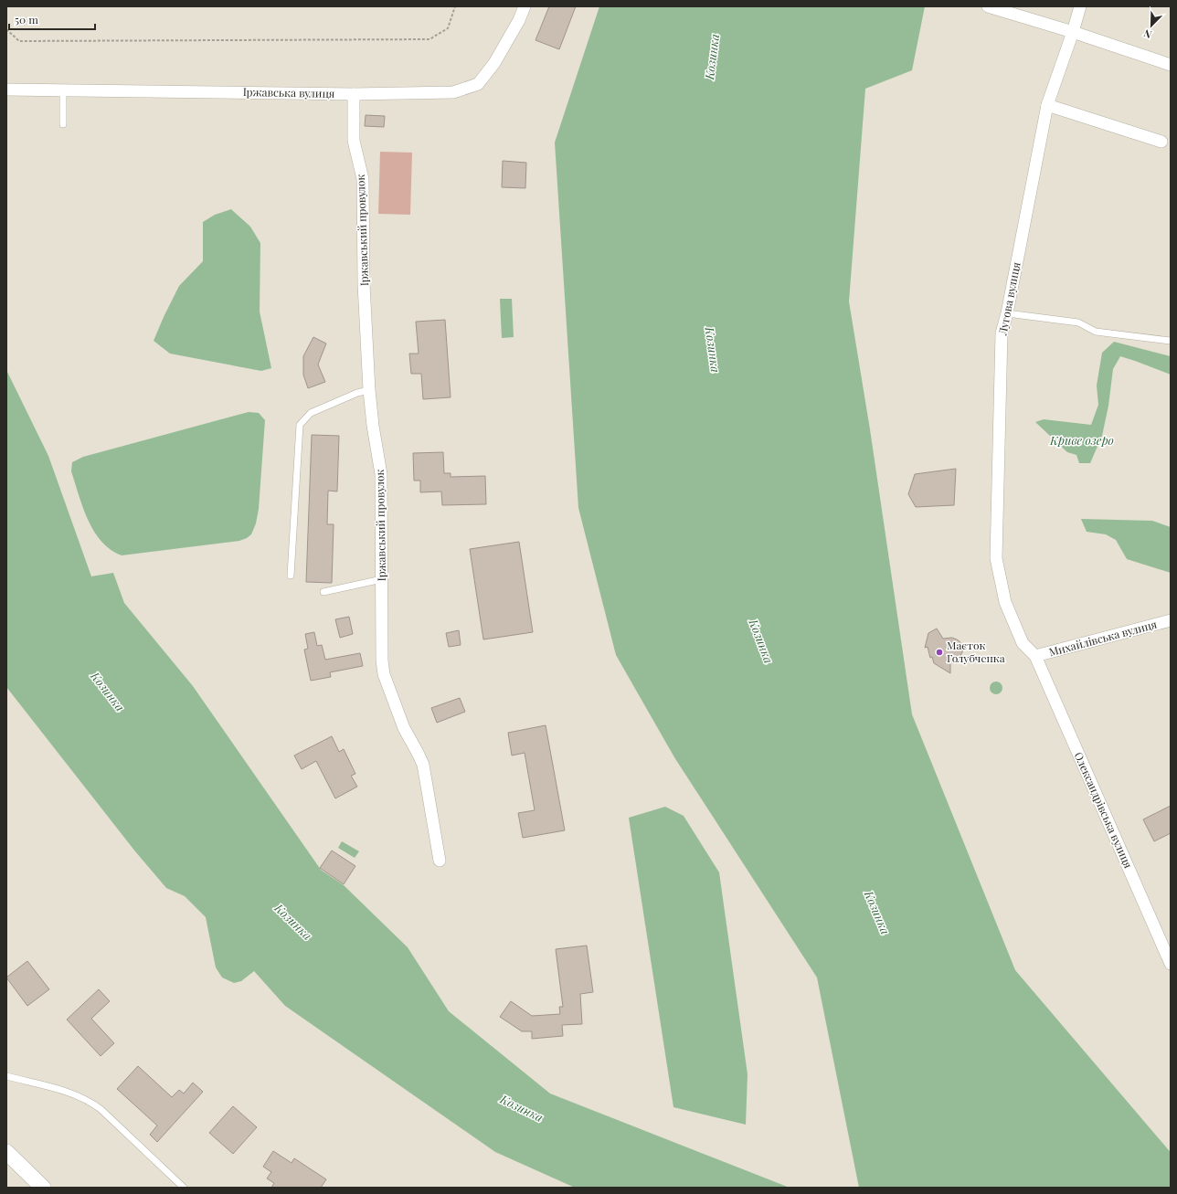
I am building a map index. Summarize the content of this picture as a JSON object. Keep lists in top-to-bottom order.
{
  "streets": {
    "street": [
      "Іржавська вулиця",
      "Іржавський провулок",
      "Лугова вулиця",
      "Михайлівська вулиця",
      "Олександрівська вулиця"
    ]
  },
  "crossings": [
    ["Іржавська вулиця", "Іржавський провулок"],
    ["Лугова вулиця", "Михайлівська вулиця"],
    ["Лугова вулиця", "Олександрівська вулиця"],
    ["Михайлівська вулиця", "Олександрівська вулиця"]
  ],
  "water": ["Козинка", "Криве озеро"],
  "places": ["Маєток Голубченка"],
  "scale_bar": "50 m",
  "north": "bottom left"
}
